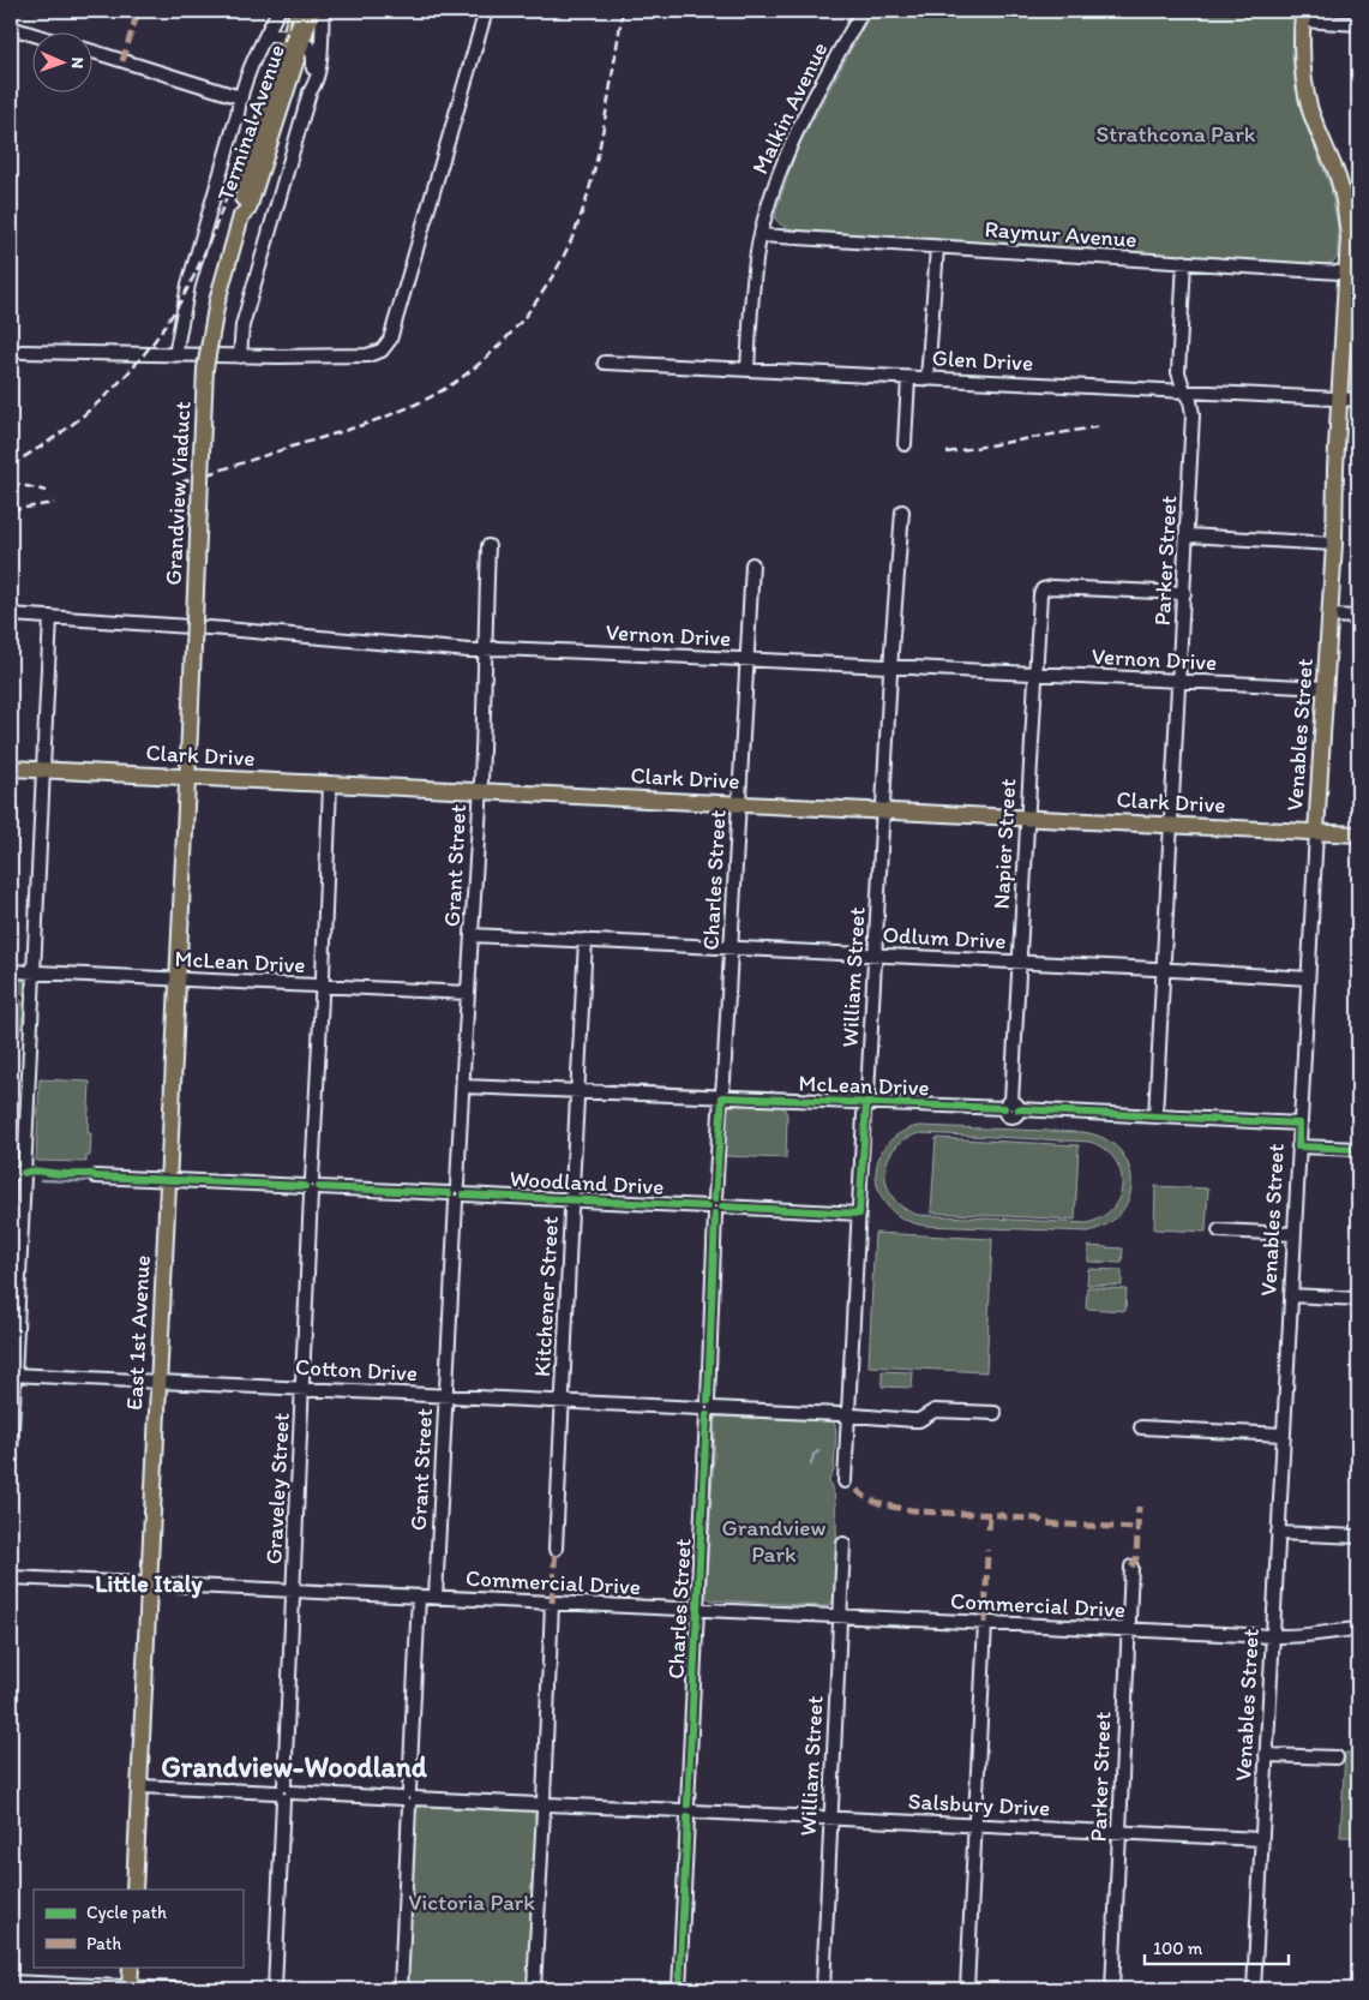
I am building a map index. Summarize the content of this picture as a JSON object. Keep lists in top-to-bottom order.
{
  "streets": {
    "main road": [
      "Terminal Avenue",
      "Grandview Viaduct",
      "Venables Street",
      "Clark Drive",
      "East 1st Avenue"
    ],
    "street": [
      "Malkin Avenue",
      "Raymur Avenue",
      "Glen Drive",
      "Parker Street",
      "Vernon Drive",
      "Napier Street",
      "Grant Street",
      "Charles Street",
      "Odlum Drive",
      "McLean Drive",
      "William Street",
      "Woodland Drive",
      "Kitchener Street",
      "Cotton Drive",
      "Graveley Street",
      "Commercial Drive",
      "Salsbury Drive"
    ]
  },
  "crossings": [
    ["Malkin Avenue", "Raymur Avenue"],
    ["Malkin Avenue", "Glen Drive"],
    ["Terminal Avenue", "Grandview Viaduct"],
    ["Raymur Avenue", "Parker Street"],
    ["Raymur Avenue", "Venables Street"],
    ["Glen Drive", "Parker Street"],
    ["Glen Drive", "Venables Street"],
    ["Grandview Viaduct", "Clark Drive"],
    ["Grandview Viaduct", "East 1st Avenue"],
    ["Parker Street", "Vernon Drive"],
    ["Parker Street", "Clark Drive"],
    ["Parker Street", "Napier Street"],
    ["Parker Street", "Odlum Drive"],
    ["Parker Street", "McLean Drive"],
    ["Parker Street", "Commercial Drive"],
    ["Parker Street", "Salsbury Drive"],
    ["Vernon Drive", "Venables Street"],
    ["Vernon Drive", "Napier Street"],
    ["Vernon Drive", "Grant Street"],
    ["Vernon Drive", "Charles Street"],
    ["Vernon Drive", "William Street"],
    ["Venables Street", "Clark Drive"],
    ["Venables Street", "Odlum Drive"],
    ["Venables Street", "McLean Drive"],
    ["Venables Street", "Commercial Drive"],
    ["Venables Street", "Salsbury Drive"],
    ["Clark Drive", "Napier Street"],
    ["Clark Drive", "Grant Street"],
    ["Clark Drive", "Charles Street"],
    ["Clark Drive", "William Street"],
    ["Clark Drive", "East 1st Avenue"],
    ["Clark Drive", "Graveley Street"],
    ["Napier Street", "Odlum Drive"],
    ["Napier Street", "McLean Drive"],
    ["Grant Street", "Odlum Drive"],
    ["Grant Street", "McLean Drive"],
    ["Grant Street", "Woodland Drive"],
    ["Grant Street", "Cotton Drive"],
    ["Grant Street", "Commercial Drive"],
    ["Charles Street", "Odlum Drive"],
    ["Charles Street", "McLean Drive"],
    ["Charles Street", "Woodland Drive"],
    ["Charles Street", "Cotton Drive"],
    ["Charles Street", "Commercial Drive"],
    ["Charles Street", "Salsbury Drive"],
    ["Odlum Drive", "William Street"],
    ["Odlum Drive", "Kitchener Street"],
    ["McLean Drive", "William Street"],
    ["McLean Drive", "Kitchener Street"],
    ["McLean Drive", "East 1st Avenue"],
    ["McLean Drive", "Graveley Street"],
    ["William Street", "Woodland Drive"],
    ["William Street", "Cotton Drive"],
    ["William Street", "Commercial Drive"],
    ["William Street", "Salsbury Drive"],
    ["Woodland Drive", "Kitchener Street"],
    ["Woodland Drive", "East 1st Avenue"],
    ["Woodland Drive", "Graveley Street"],
    ["Kitchener Street", "Cotton Drive"],
    ["East 1st Avenue", "Cotton Drive"],
    ["East 1st Avenue", "Commercial Drive"],
    ["East 1st Avenue", "Salsbury Drive"],
    ["Cotton Drive", "Graveley Street"],
    ["Graveley Street", "Commercial Drive"],
    ["Graveley Street", "Salsbury Drive"]
  ],
  "districts": ["Little Italy", "Grandview-Woodland"],
  "parks": ["Strathcona Park", "Grandview Park", "Victoria Park"],
  "legend": ["Cycle path", "Path"],
  "scale_bar": "100 m",
  "north": "right"
}
